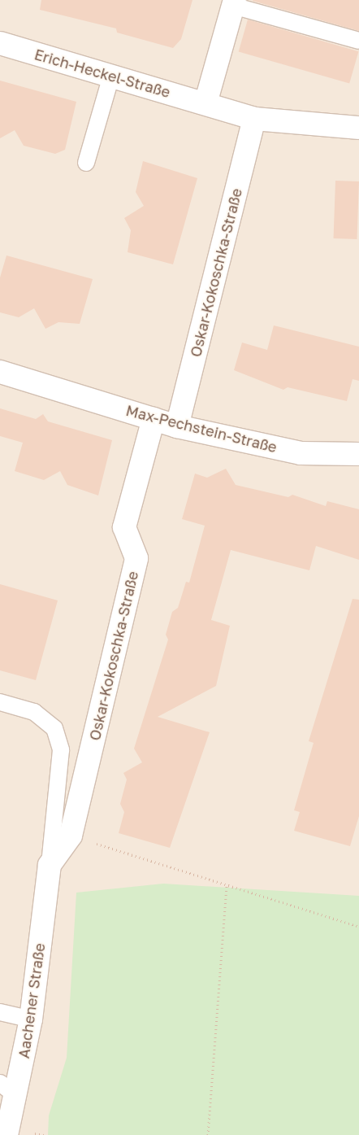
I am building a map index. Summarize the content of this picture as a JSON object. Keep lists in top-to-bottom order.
{
  "streets": {
    "street": [
      "Erich-Heckel-Straße",
      "Oskar-Kokoschka-Straße",
      "Max-Pechstein-Straße",
      "Aachener Straße"
    ]
  },
  "crossings": [
    ["Erich-Heckel-Straße", "Oskar-Kokoschka-Straße"],
    ["Oskar-Kokoschka-Straße", "Max-Pechstein-Straße"],
    ["Oskar-Kokoschka-Straße", "Aachener Straße"]
  ]
}
